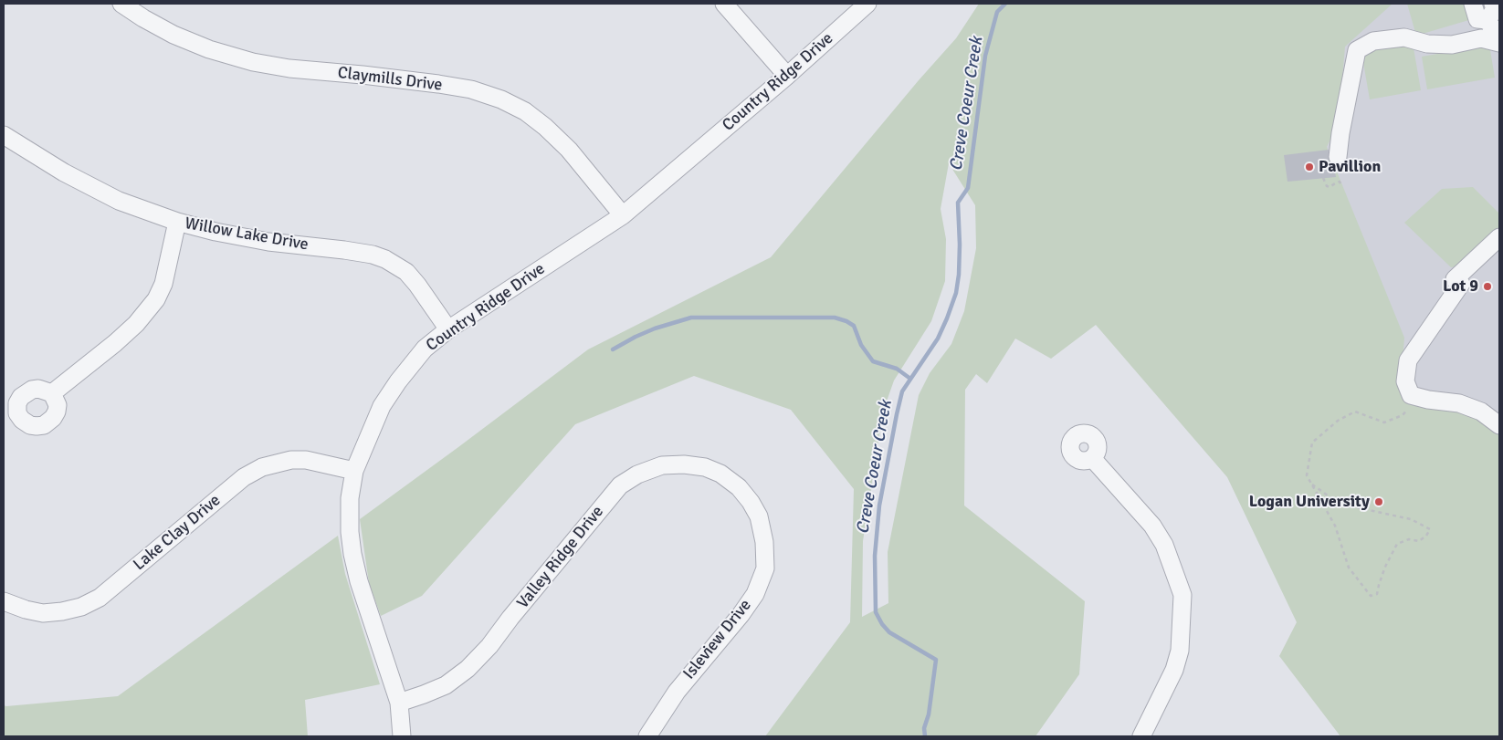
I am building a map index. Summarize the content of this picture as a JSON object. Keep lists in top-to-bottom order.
{
  "streets": {
    "street": [
      "Claymills Drive",
      "Country Ridge Drive",
      "Willow Lake Drive",
      "Lake Clay Drive",
      "Valley Ridge Drive",
      "Isleview Drive"
    ]
  },
  "crossings": [
    ["Claymills Drive", "Country Ridge Drive"],
    ["Country Ridge Drive", "Willow Lake Drive"],
    ["Country Ridge Drive", "Lake Clay Drive"],
    ["Country Ridge Drive", "Valley Ridge Drive"],
    ["Valley Ridge Drive", "Isleview Drive"]
  ],
  "water": ["Creve Coeur Creek"],
  "places": ["Pavillion", "Lot 9", "Logan University"]
}
